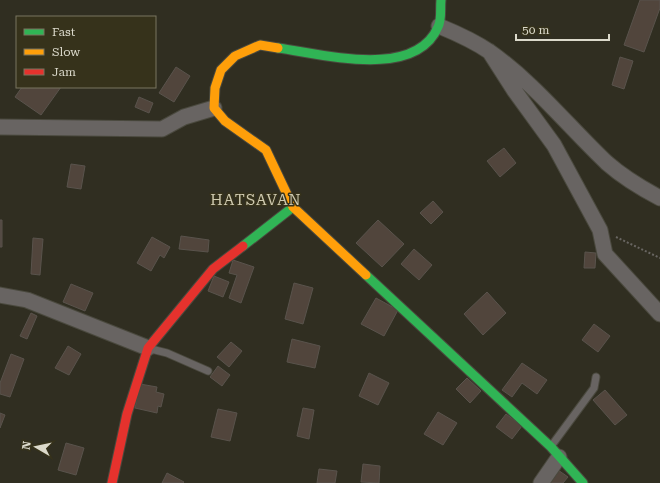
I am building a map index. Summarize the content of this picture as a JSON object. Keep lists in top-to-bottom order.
{
  "districts": ["HATSAVAN"],
  "legend": ["Fast", "Slow", "Jam"],
  "scale_bar": "50 m",
  "north": "left"
}
